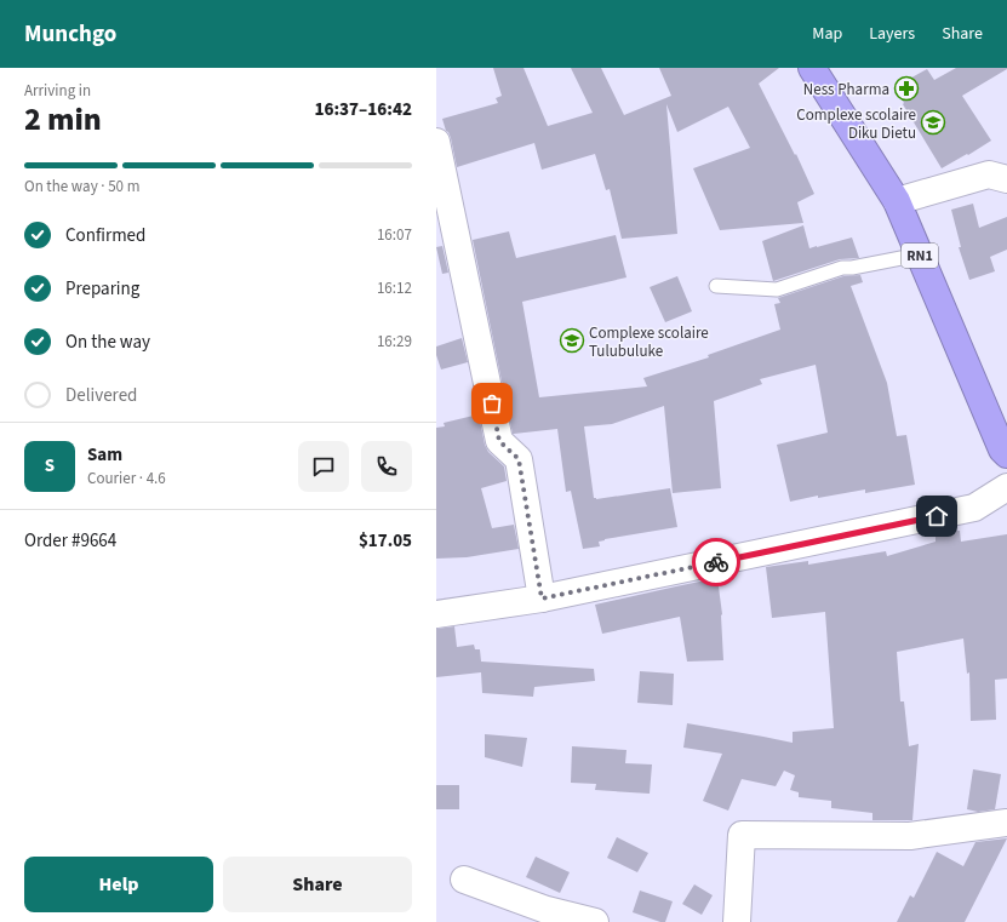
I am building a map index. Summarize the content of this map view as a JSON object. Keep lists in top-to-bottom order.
{
  "streets": {
    "highway": ["RN1"]
  },
  "places": {
    "pharmacy": ["Ness Pharma"],
    "school or university": ["Complexe scolaire Diku Dietu", "Complexe scolaire Tulubuluke"]
  },
  "page": {
    "header": "Munchgo",
    "nav": ["Map", "Layers", "Share"],
    "heading": ["2 min", "Arriving in", "16:37–16:42"],
    "panel": [
      "Sam",
      "Courier · 4.6",
      "Order #9664",
      "$17.05"
    ],
    "bar": "On the way · 50 m",
    "list": [
      ["Confirmed", "16:07"],
      ["Preparing", "16:12"],
      ["On the way", "16:29"],
      "Delivered"
    ],
    "round": "S",
    "buttons": ["Help", "Share"]
  }
}
